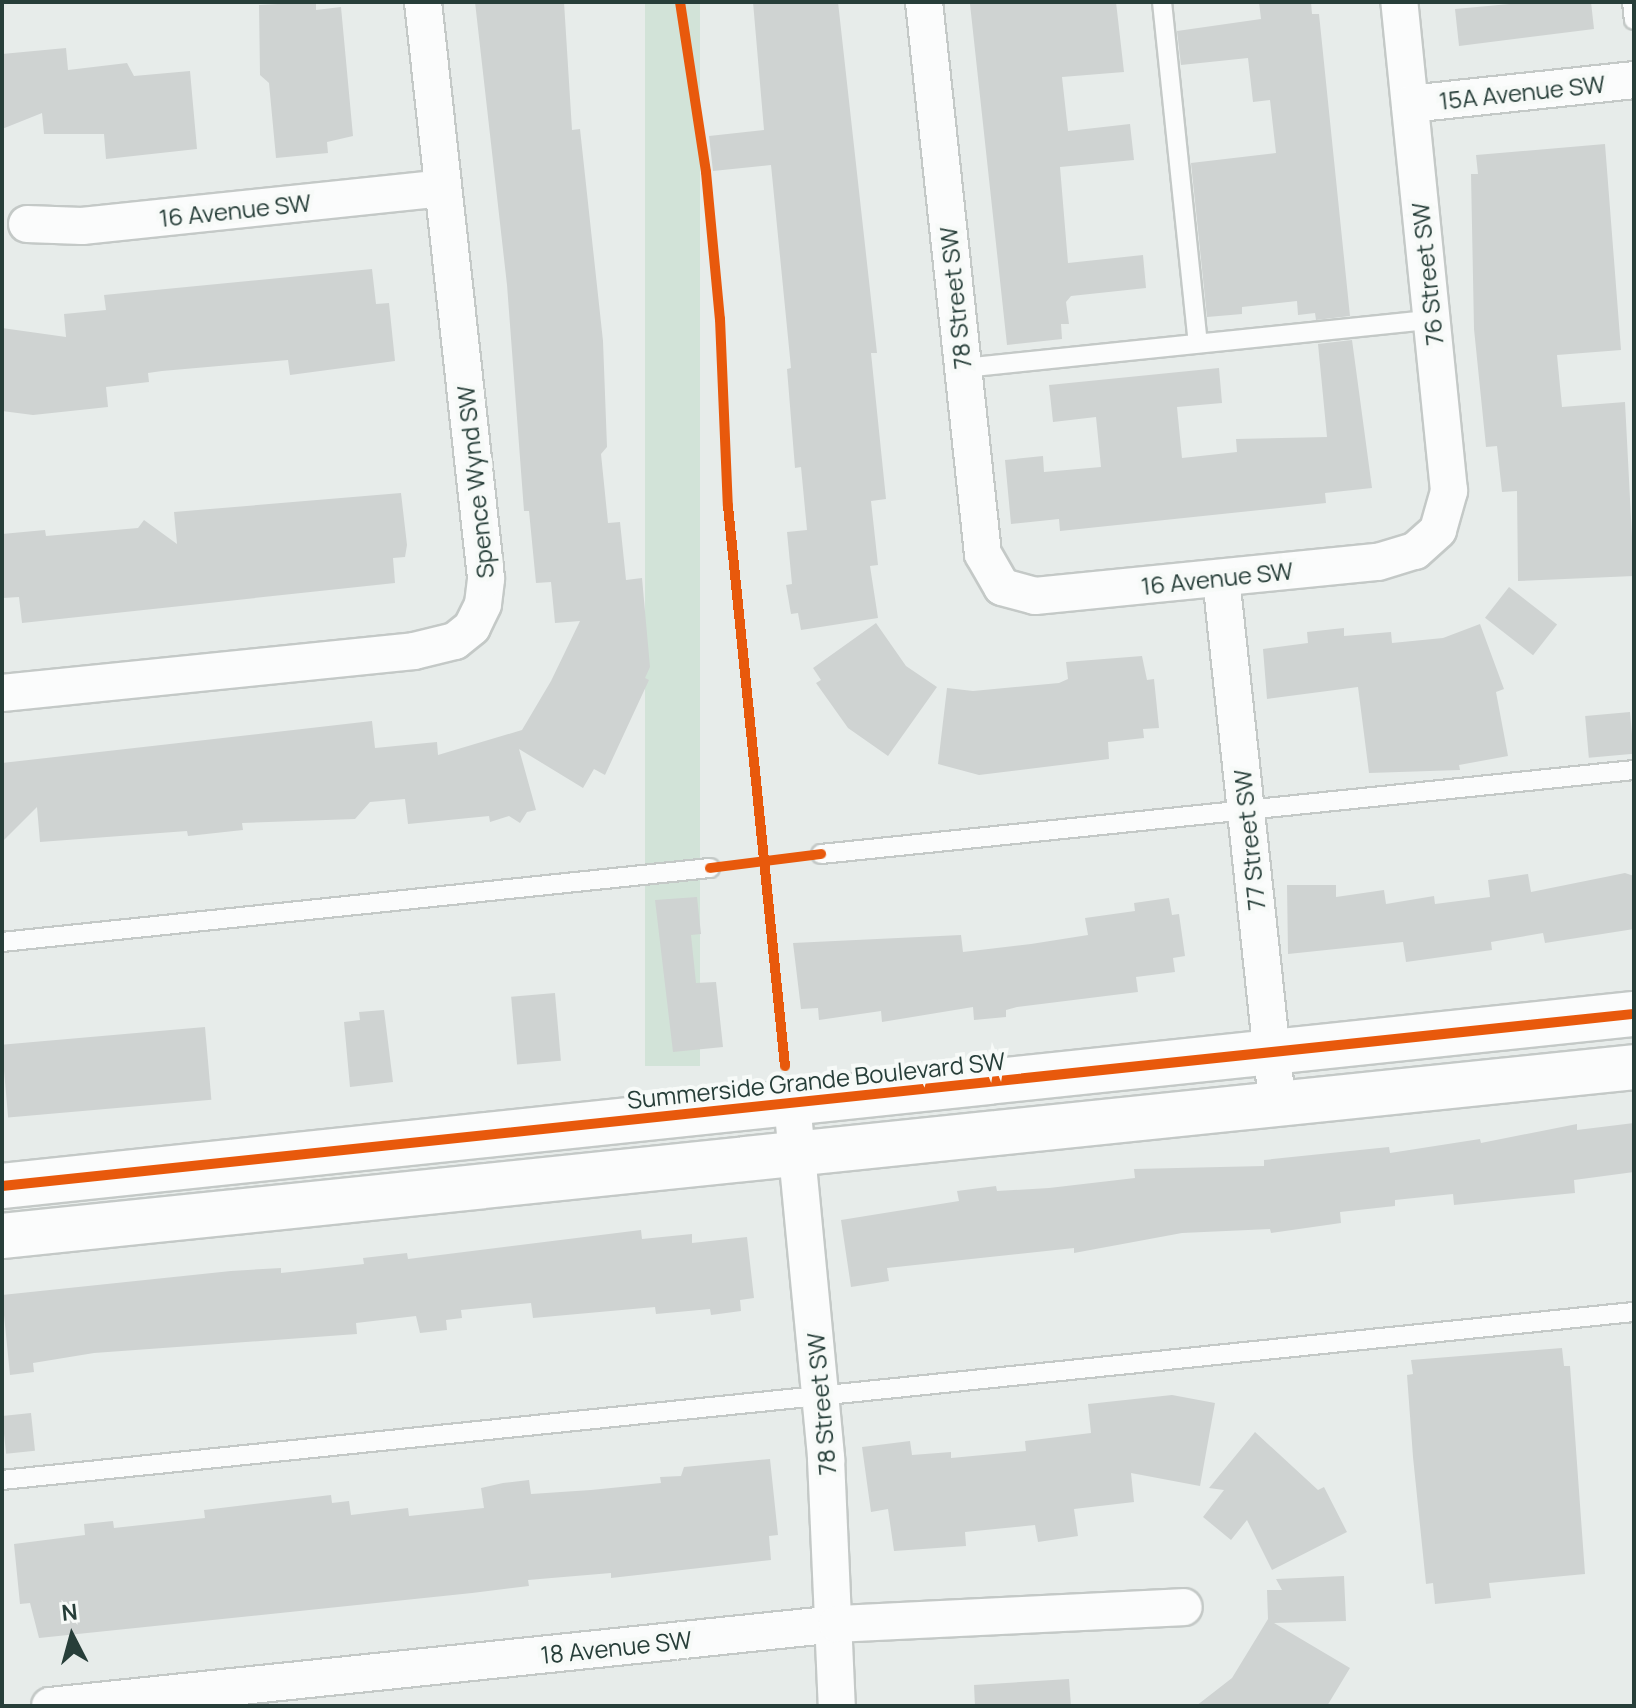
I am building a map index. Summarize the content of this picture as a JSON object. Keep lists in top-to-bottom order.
{
  "streets": {
    "street": [
      "15A Avenue SW",
      "16 Avenue SW",
      "76 Street SW",
      "78 Street SW",
      "Spence Wynd SW",
      "77 Street SW",
      "Summerside Grande Boulevard SW",
      "18 Avenue SW"
    ]
  },
  "crossings": [
    ["15A Avenue SW", "76 Street SW"],
    ["16 Avenue SW", "76 Street SW"],
    ["16 Avenue SW", "78 Street SW"],
    ["16 Avenue SW", "Spence Wynd SW"],
    ["16 Avenue SW", "77 Street SW"],
    ["78 Street SW", "Summerside Grande Boulevard SW"],
    ["78 Street SW", "18 Avenue SW"],
    ["77 Street SW", "Summerside Grande Boulevard SW"]
  ],
  "north": "top"
}
